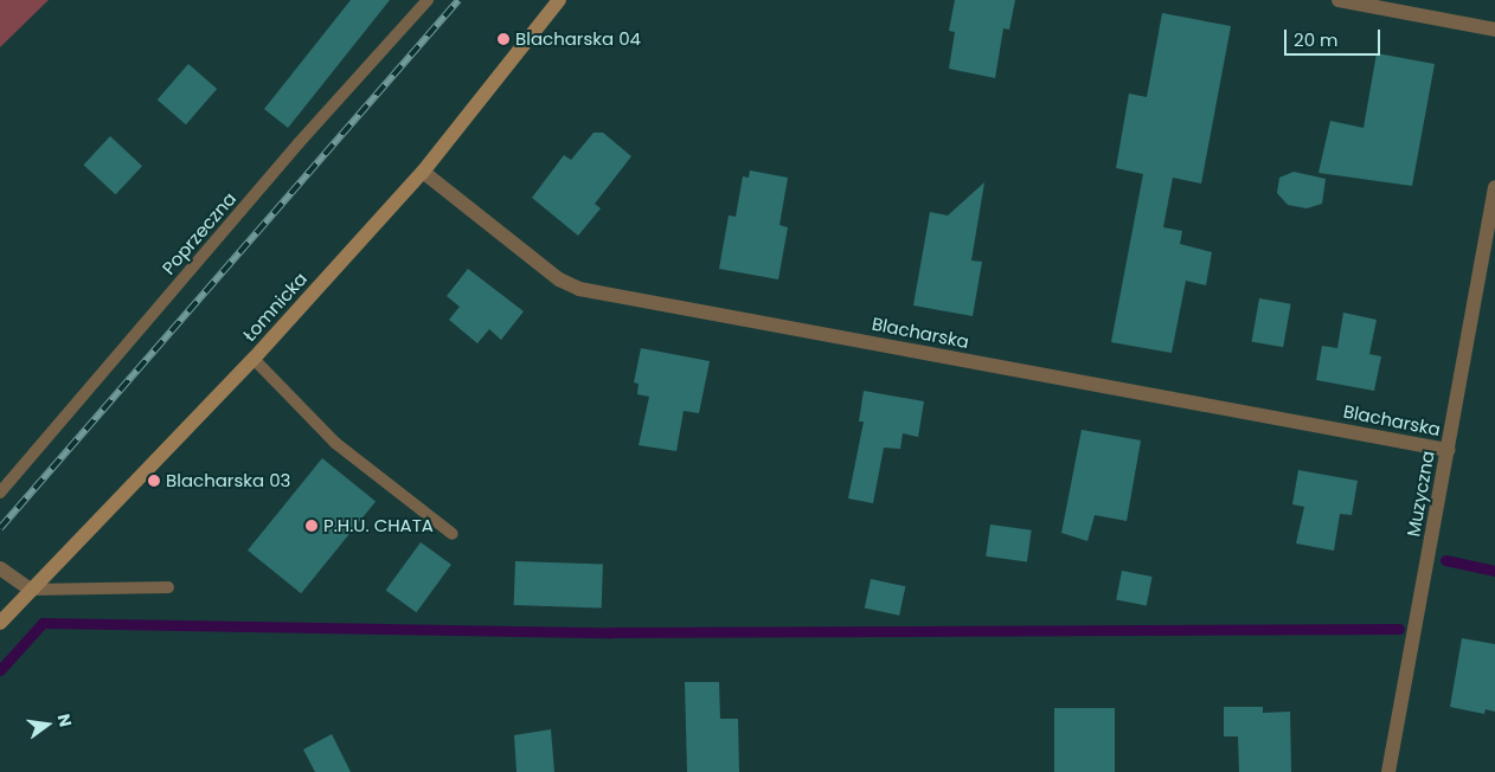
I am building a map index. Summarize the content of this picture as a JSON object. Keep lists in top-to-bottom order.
{
  "streets": {
    "street": ["Łomnicka", "Blacharska", "Muzyczna"],
    "lane": ["Poprzeczna"]
  },
  "crossings": [
    ["Łomnicka", "Blacharska"],
    ["Blacharska", "Muzyczna"]
  ],
  "places": ["Blacharska 04", "Blacharska 03", "P.H.U. CHATA"],
  "scale_bar": "20 m",
  "north": "right"
}
